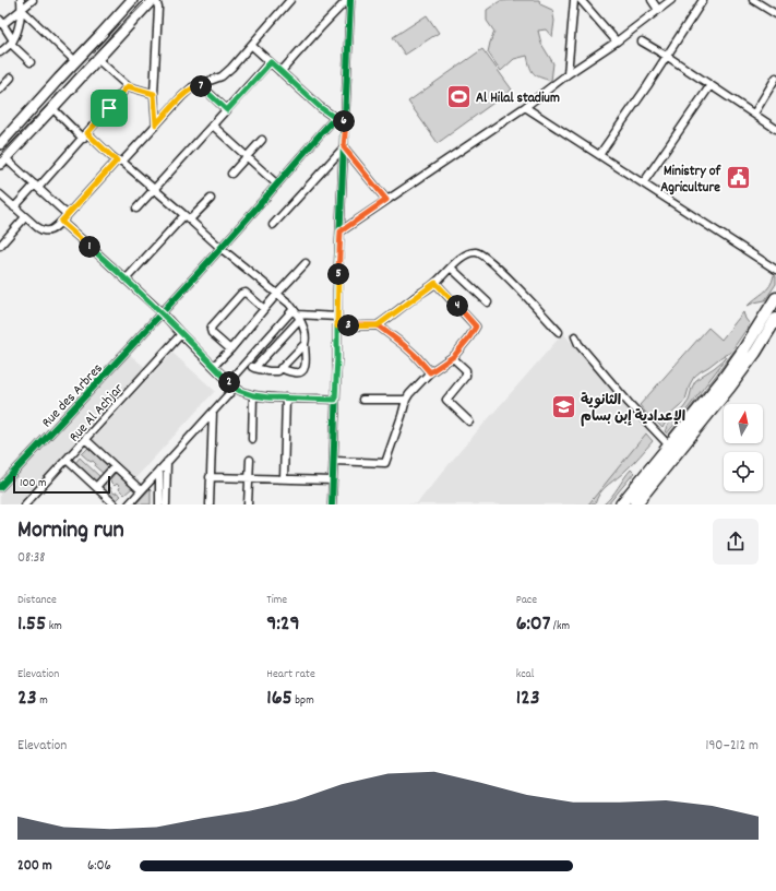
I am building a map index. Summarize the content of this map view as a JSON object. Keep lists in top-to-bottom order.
{
  "streets": {
    "street": ["Rue des Arbres", "Rue Al Achjar"]
  },
  "places": {
    "sports": ["Al Hilal stadium"],
    "public building": ["Ministry of Agriculture"],
    "school or university": ["الثانوية الإعدادية إبن بسام"]
  },
  "scale_bar": "100 m",
  "north": "top",
  "page": {
    "pins": [
      "7",
      "6",
      "1",
      "5",
      "4",
      "3",
      "2"
    ],
    "scale": "100 m",
    "heading": ["Morning run", "08:38"],
    "stats": [
      ["Distance", "1.55 km"],
      ["Time", "9:29"],
      ["Pace", "6:07 /km"],
      ["Elevation", "23 m"],
      ["Heart rate", "165 bpm"],
      ["kcal", "123"]
    ],
    "chart": ["Elevation", "190–212 m"],
    "list": [
      {
        "name": "200 m",
        "note": "6:06"
      }
    ]
  }
}
